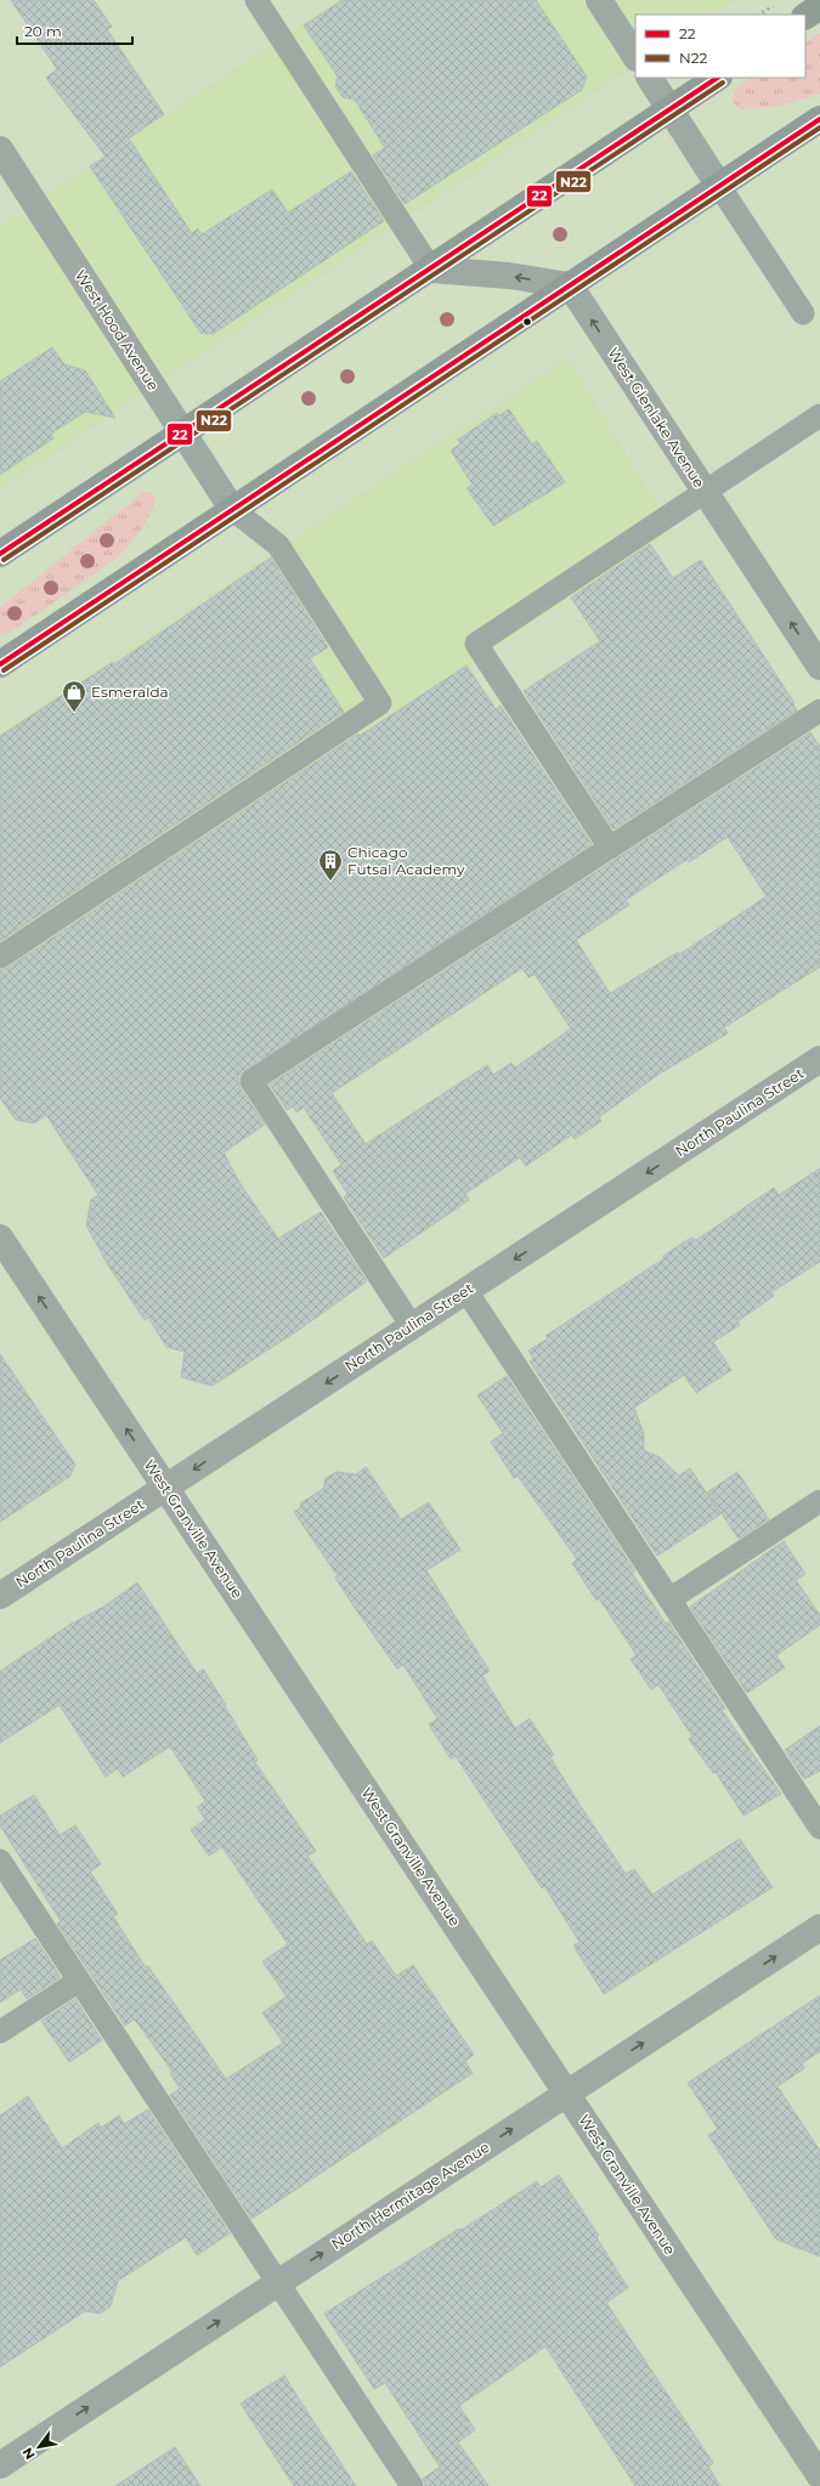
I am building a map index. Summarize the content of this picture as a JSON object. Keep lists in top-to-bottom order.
{
  "streets": {
    "street": [
      "West Hood Avenue",
      "West Glenlake Avenue",
      "North Paulina Street",
      "West Granville Avenue",
      "North Hermitage Avenue"
    ]
  },
  "crossings": [
    ["North Paulina Street", "West Granville Avenue"],
    ["West Granville Avenue", "North Hermitage Avenue"]
  ],
  "one_way": ["West Glenlake Avenue", "North Paulina Street", "North Hermitage Avenue"],
  "places": {
    "shop": ["Esmeralda"],
    "building": ["Chicago Futsal Academy"]
  },
  "lines": ["transit line 22", "transit line N22"],
  "legend": ["22", "N22"],
  "scale_bar": "20 m",
  "north": "bottom left"
}
